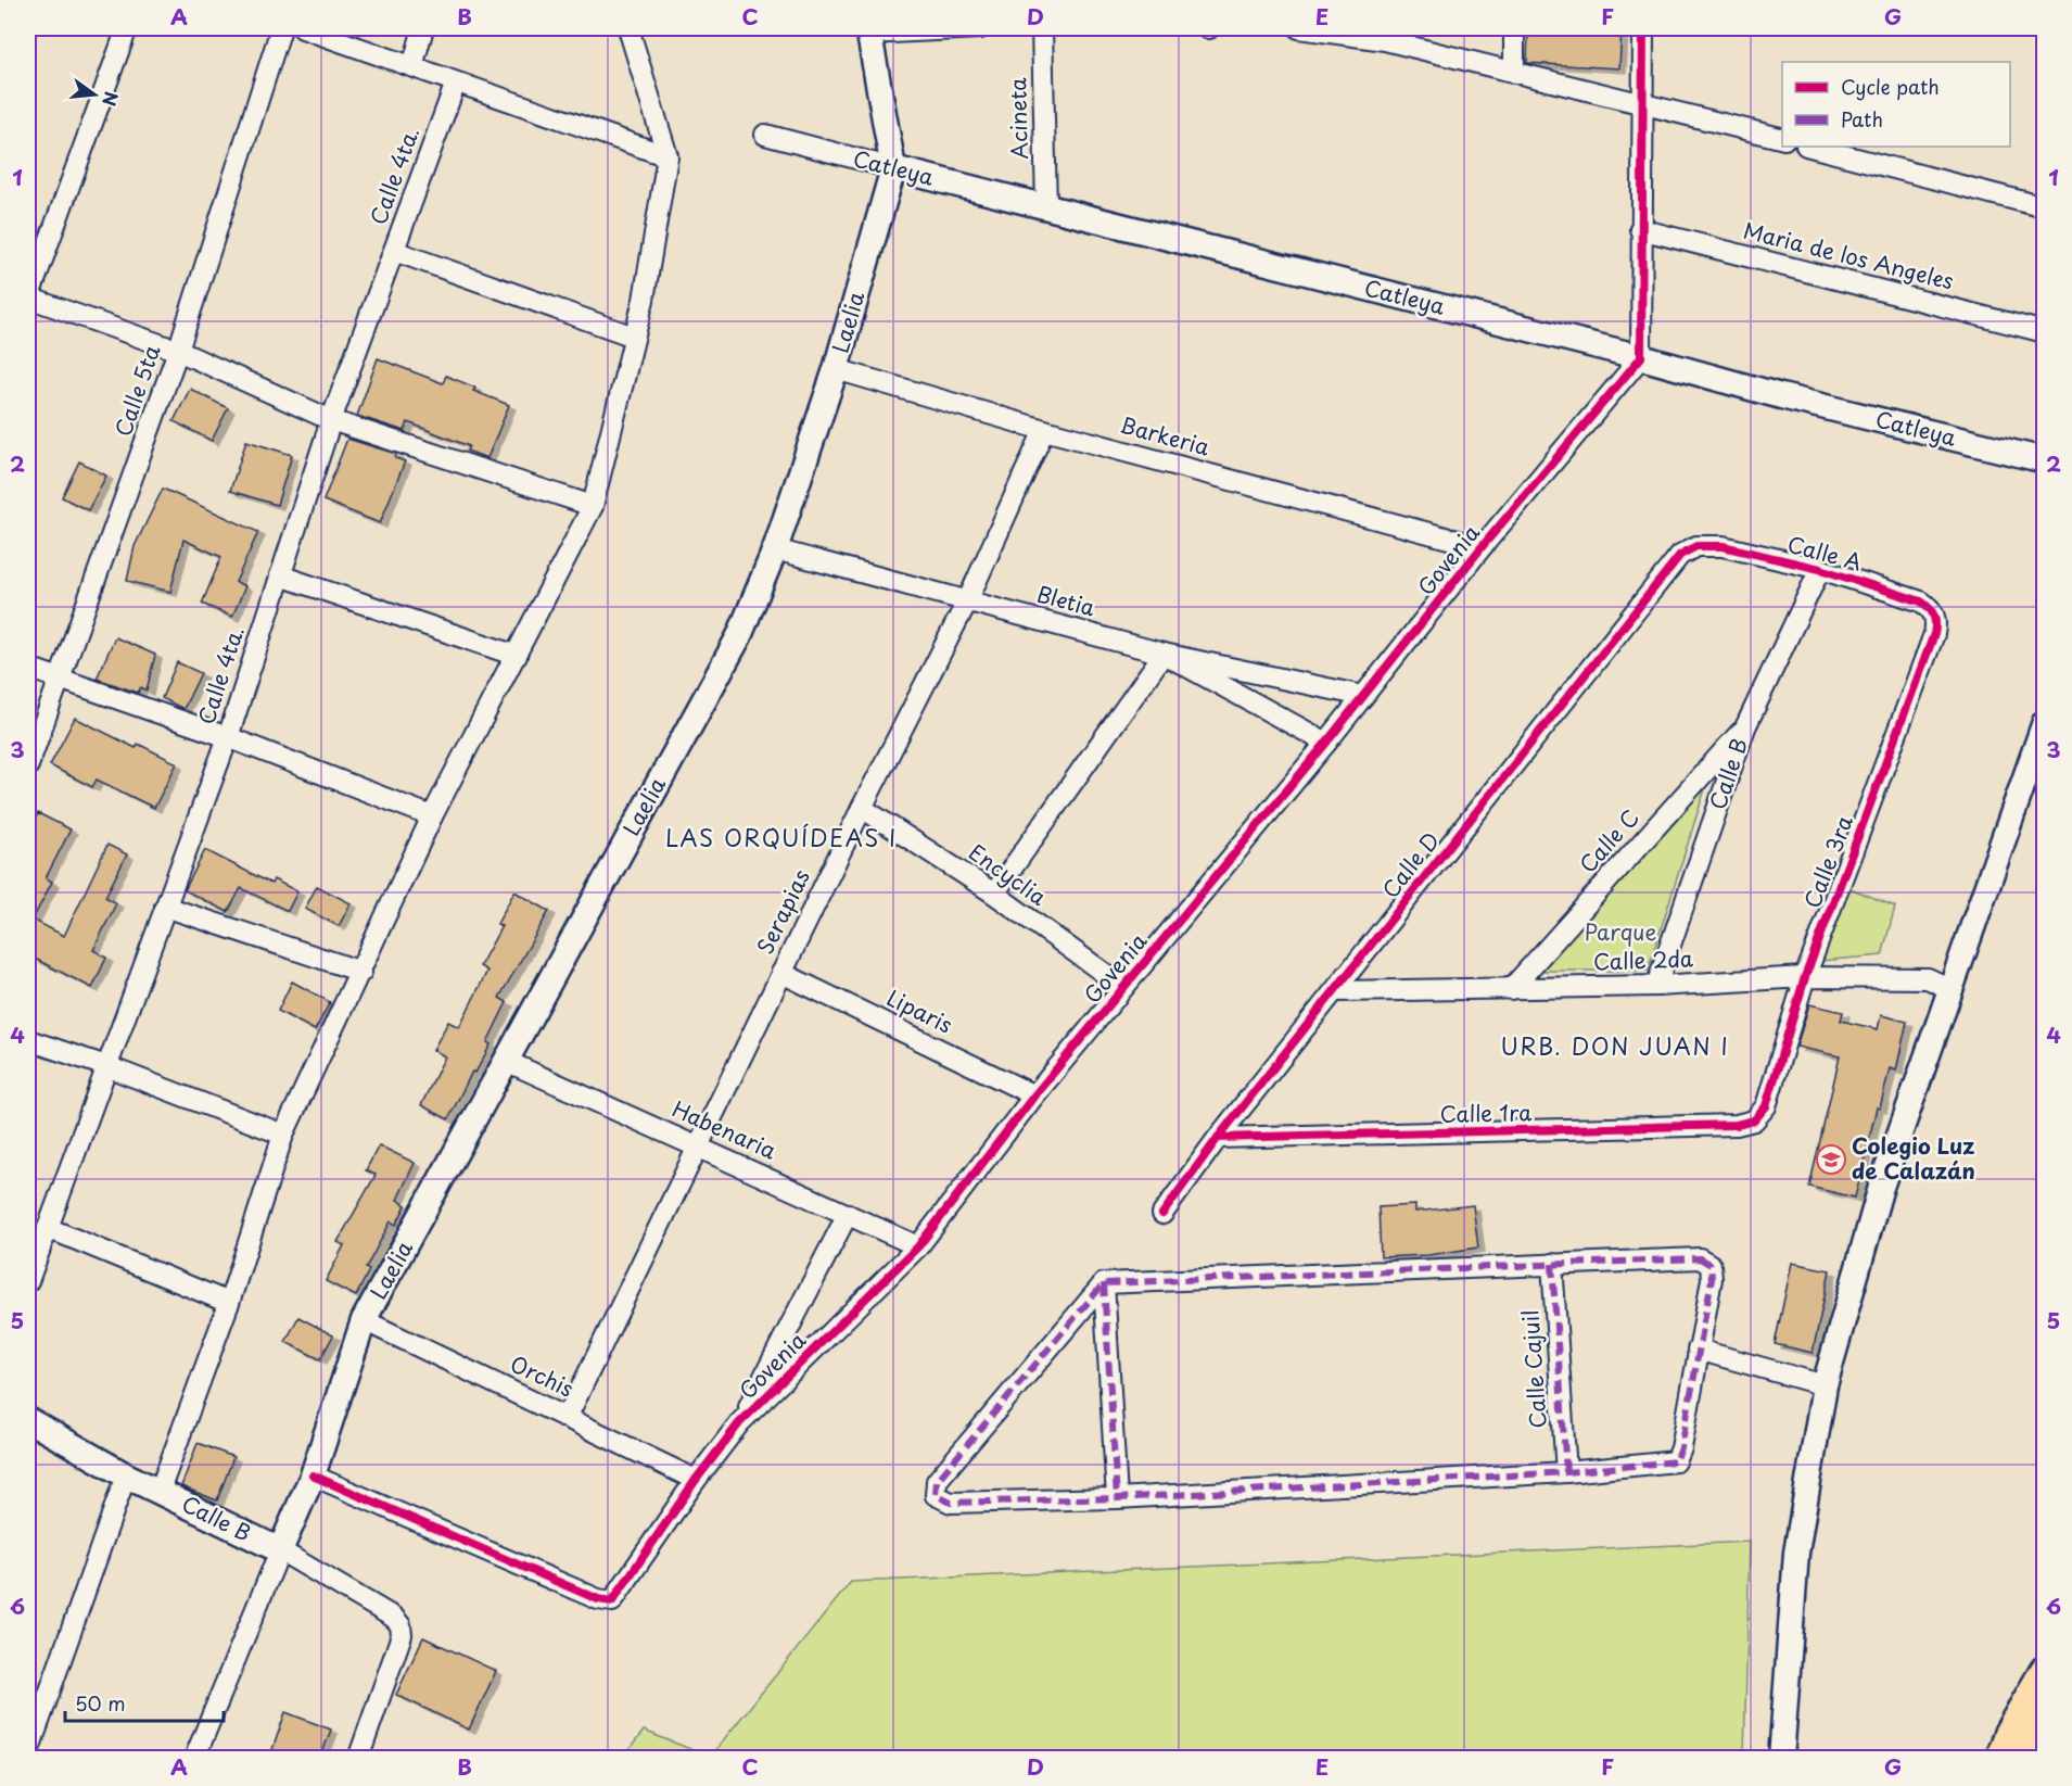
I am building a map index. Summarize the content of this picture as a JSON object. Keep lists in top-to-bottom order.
{
  "streets": {
    "street": [
      "Acineta",
      "Catleya",
      "Calle 4ta.",
      "Maria de los Angeles",
      "Laelia",
      "Calle 5ta",
      "Barkeria",
      "Calle A",
      "Govenia",
      "Bletia",
      "Calle B",
      "Calle C",
      "Calle 3ra",
      "Calle D",
      "Encyclia",
      "Serapias",
      "Calle 2da",
      "Liparis",
      "Calle 1ra",
      "Habenaria",
      "Calle Cajuil",
      "Orchis"
    ]
  },
  "crossings": [
    ["Acineta", "Catleya"],
    ["Catleya", "Laelia"],
    ["Catleya", "Govenia"],
    ["Laelia", "Barkeria"],
    ["Laelia", "Govenia"],
    ["Laelia", "Bletia"],
    ["Laelia", "Calle B"],
    ["Laelia", "Habenaria"],
    ["Laelia", "Orchis"],
    ["Barkeria", "Govenia"],
    ["Barkeria", "Serapias"],
    ["Calle A", "Calle B"],
    ["Calle A", "Calle 3ra"],
    ["Calle A", "Calle D"],
    ["Govenia", "Bletia"],
    ["Govenia", "Encyclia"],
    ["Govenia", "Liparis"],
    ["Govenia", "Habenaria"],
    ["Govenia", "Orchis"],
    ["Bletia", "Serapias"],
    ["Calle B", "Calle C"],
    ["Calle B", "Calle 2da"],
    ["Calle C", "Calle 2da"],
    ["Calle 3ra", "Calle 2da"],
    ["Calle 3ra", "Calle 1ra"],
    ["Calle D", "Calle 2da"],
    ["Calle D", "Calle 1ra"],
    ["Encyclia", "Serapias"],
    ["Serapias", "Liparis"],
    ["Serapias", "Habenaria"],
    ["Serapias", "Orchis"]
  ],
  "districts": ["LAS ORQUÍDEAS I", "URB. DON JUAN I"],
  "parks": ["Parque"],
  "places": {
    "school or university": ["Colegio Luz de Calazán"]
  },
  "legend": ["Cycle path", "Path"],
  "scale_bar": "50 m",
  "north": "right",
  "grid": {
    "columns": [
      "A",
      "B",
      "C",
      "D",
      "E",
      "F",
      "G"
    ],
    "rows": [
      "1",
      "2",
      "3",
      "4",
      "5",
      "6"
    ]
  }
}
